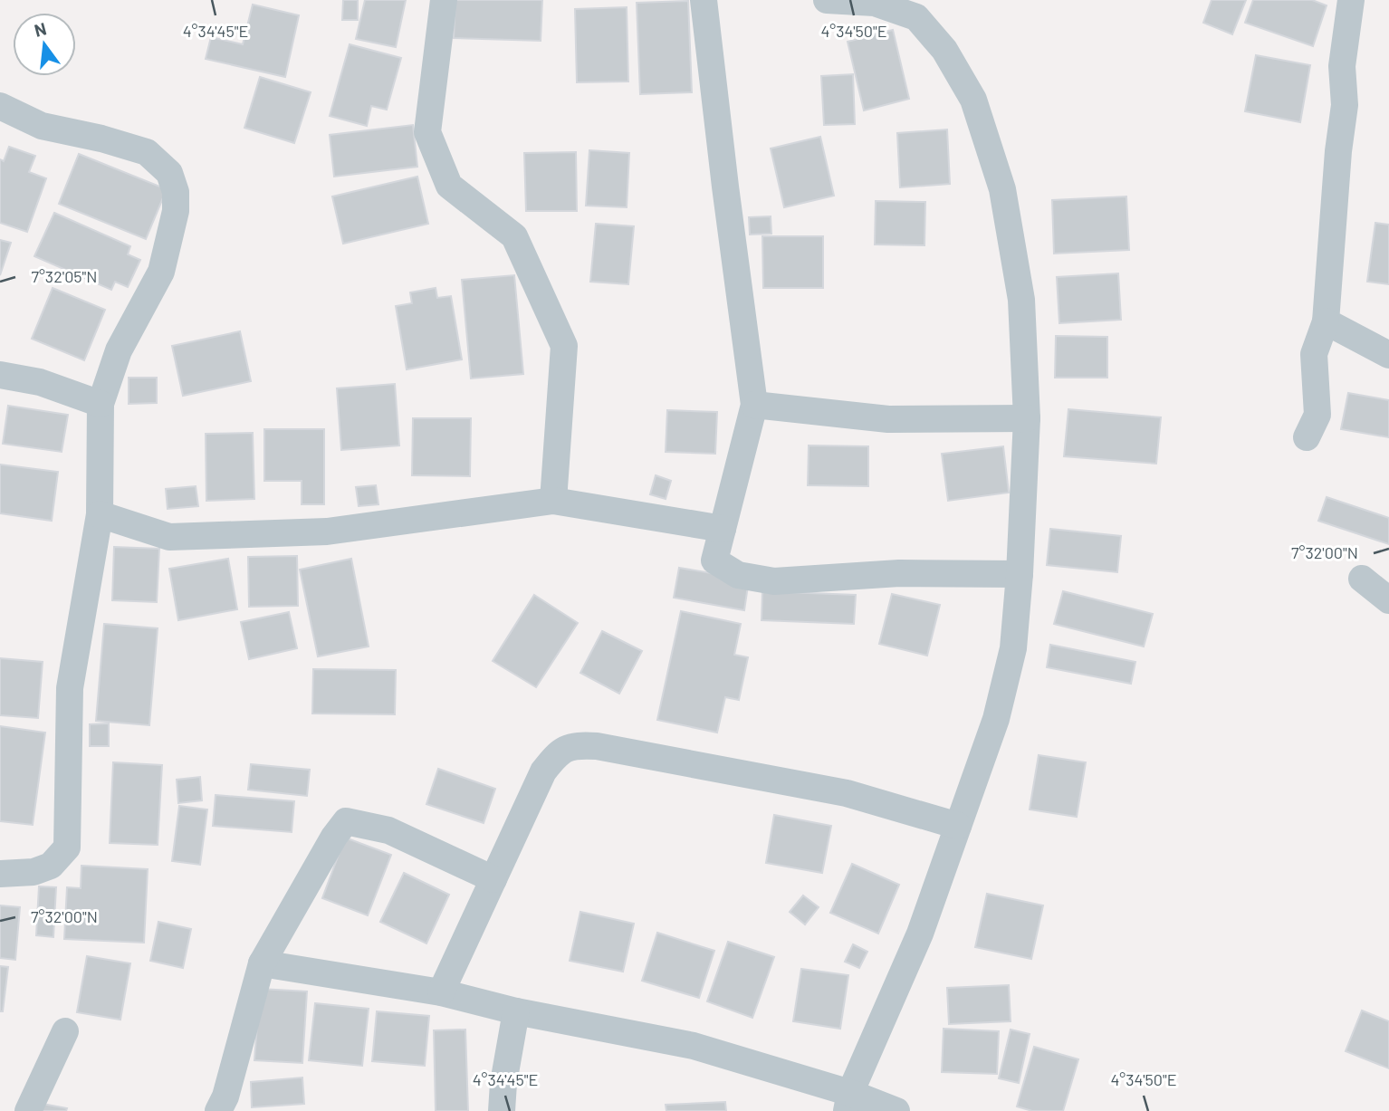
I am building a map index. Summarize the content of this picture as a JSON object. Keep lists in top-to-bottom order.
{
  "north": "top",
  "coordinates": [
    "4°34'45\"E",
    "4°34'50\"E",
    "7°32'05\"N",
    "7°32'00\"N"
  ]
}
